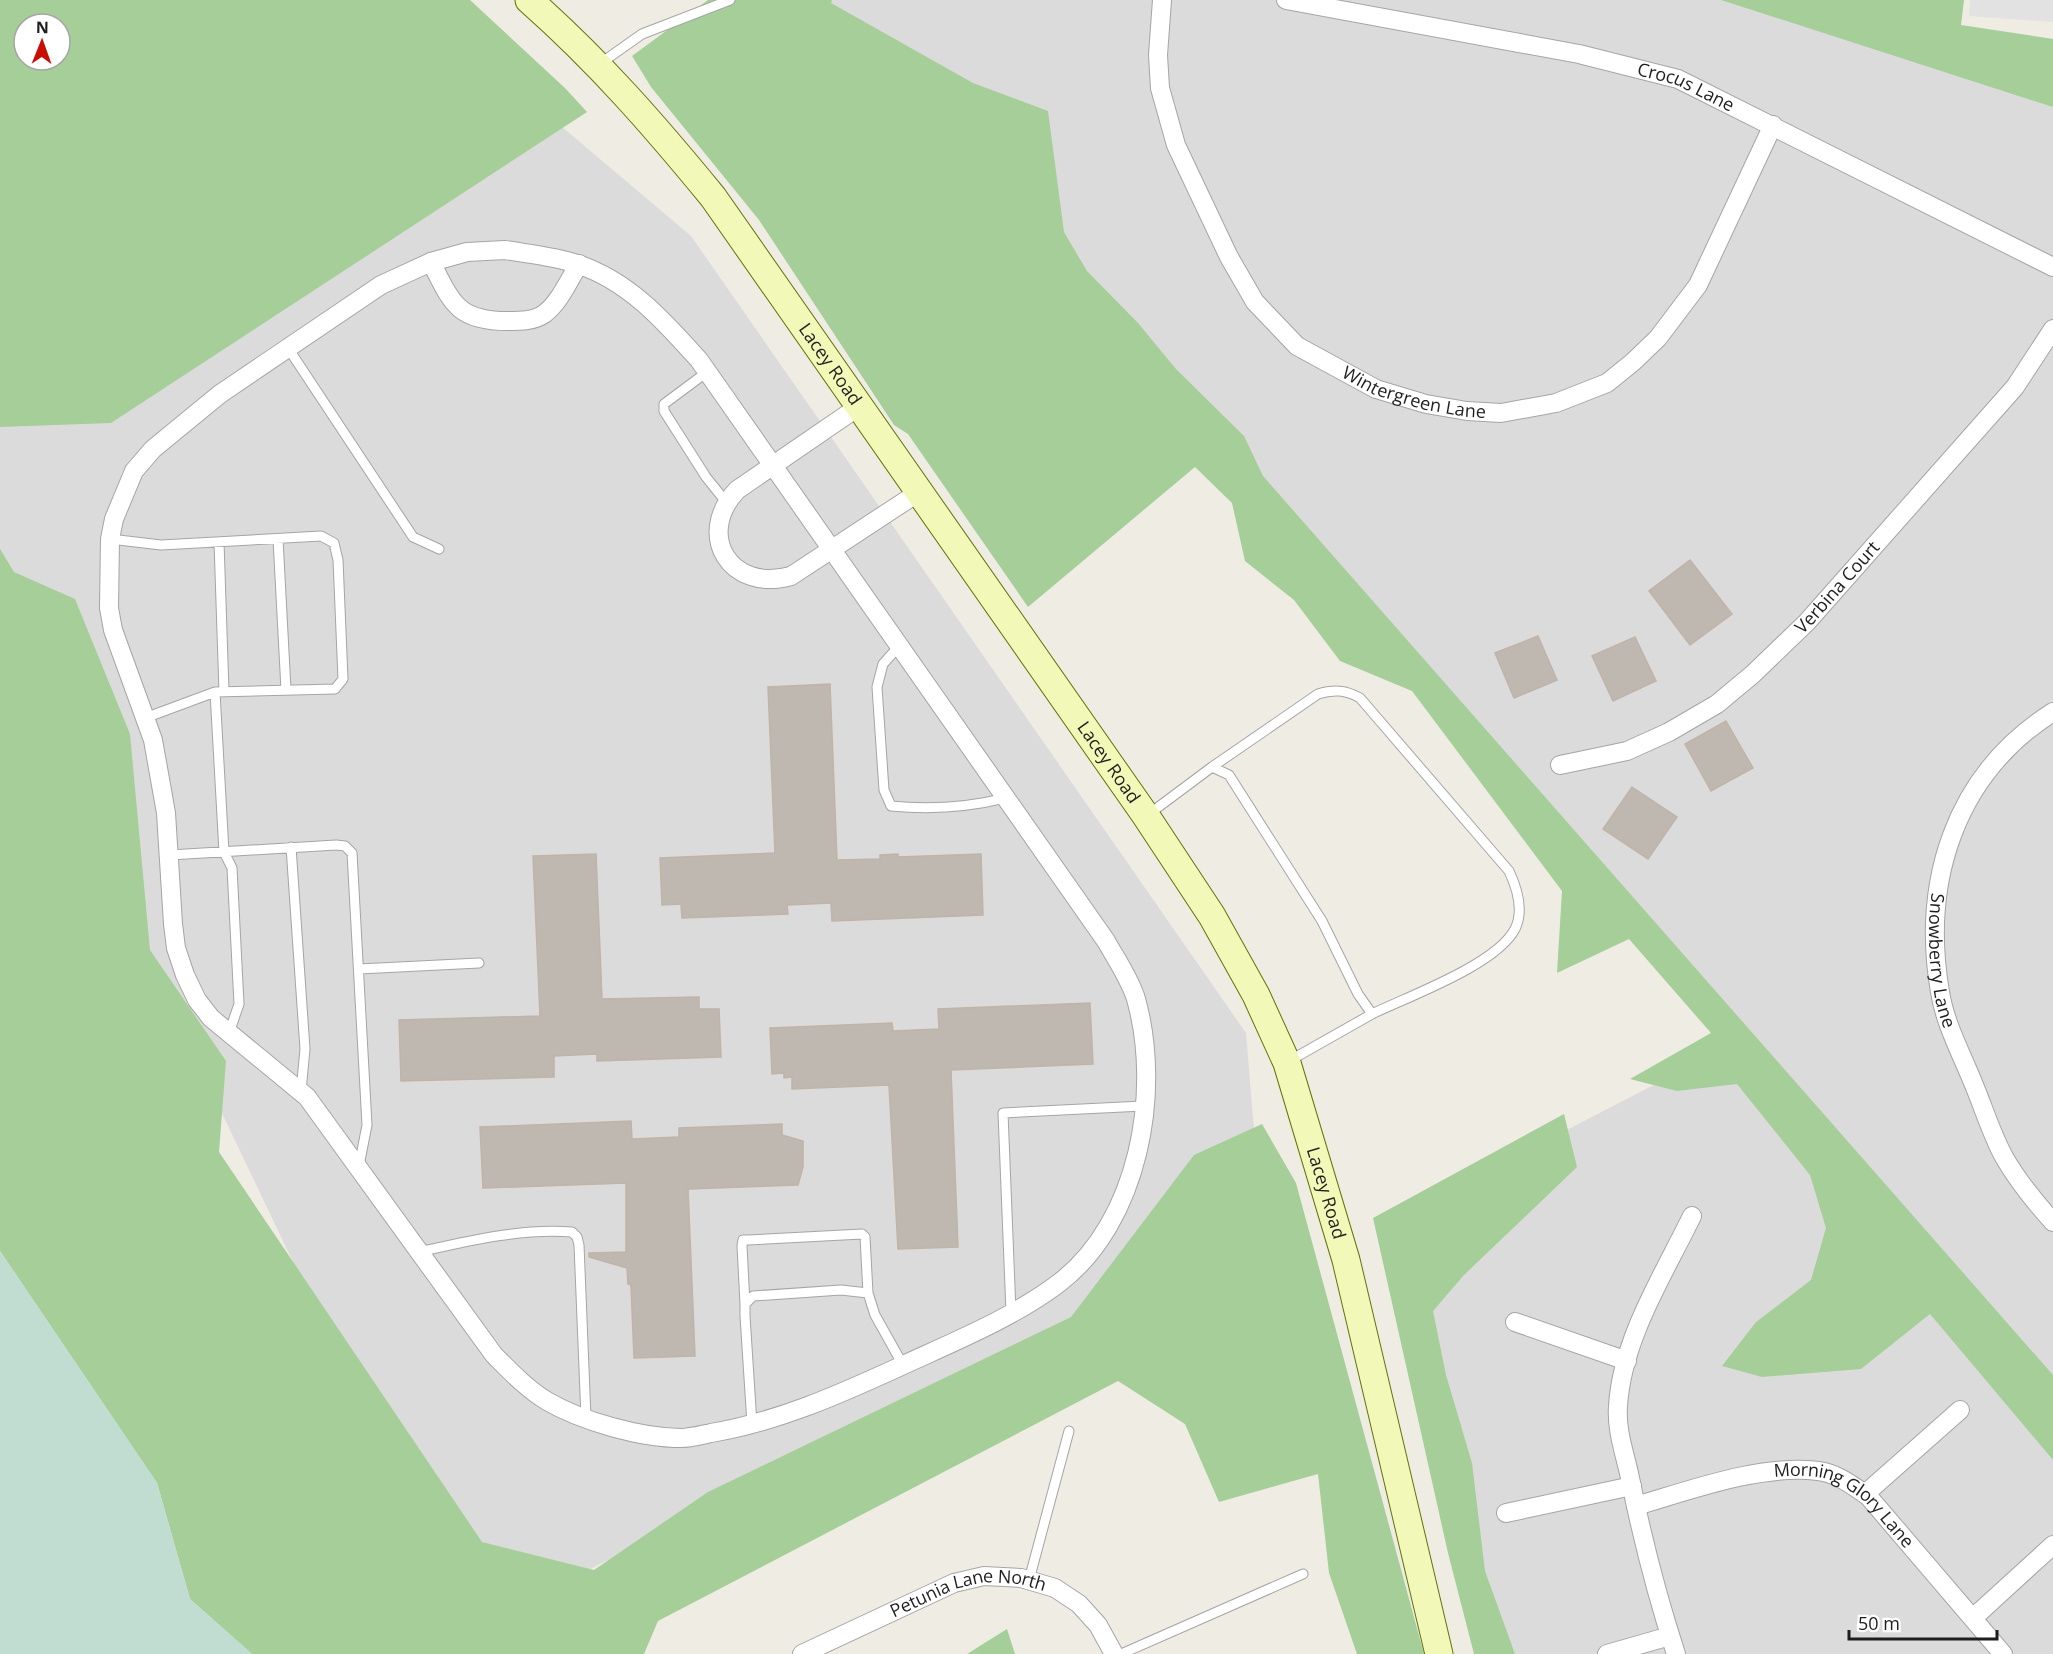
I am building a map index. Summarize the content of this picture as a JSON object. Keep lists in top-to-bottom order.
{
  "streets": {
    "main road": ["Lacey Road"],
    "street": [
      "Crocus Lane",
      "Wintergreen Lane",
      "Verbina Court",
      "Snowberry Lane",
      "Morning Glory Lane",
      "Petunia Lane North"
    ]
  },
  "crossings": [
    ["Crocus Lane", "Wintergreen Lane"]
  ],
  "scale_bar": "50 m",
  "north": "top"
}
